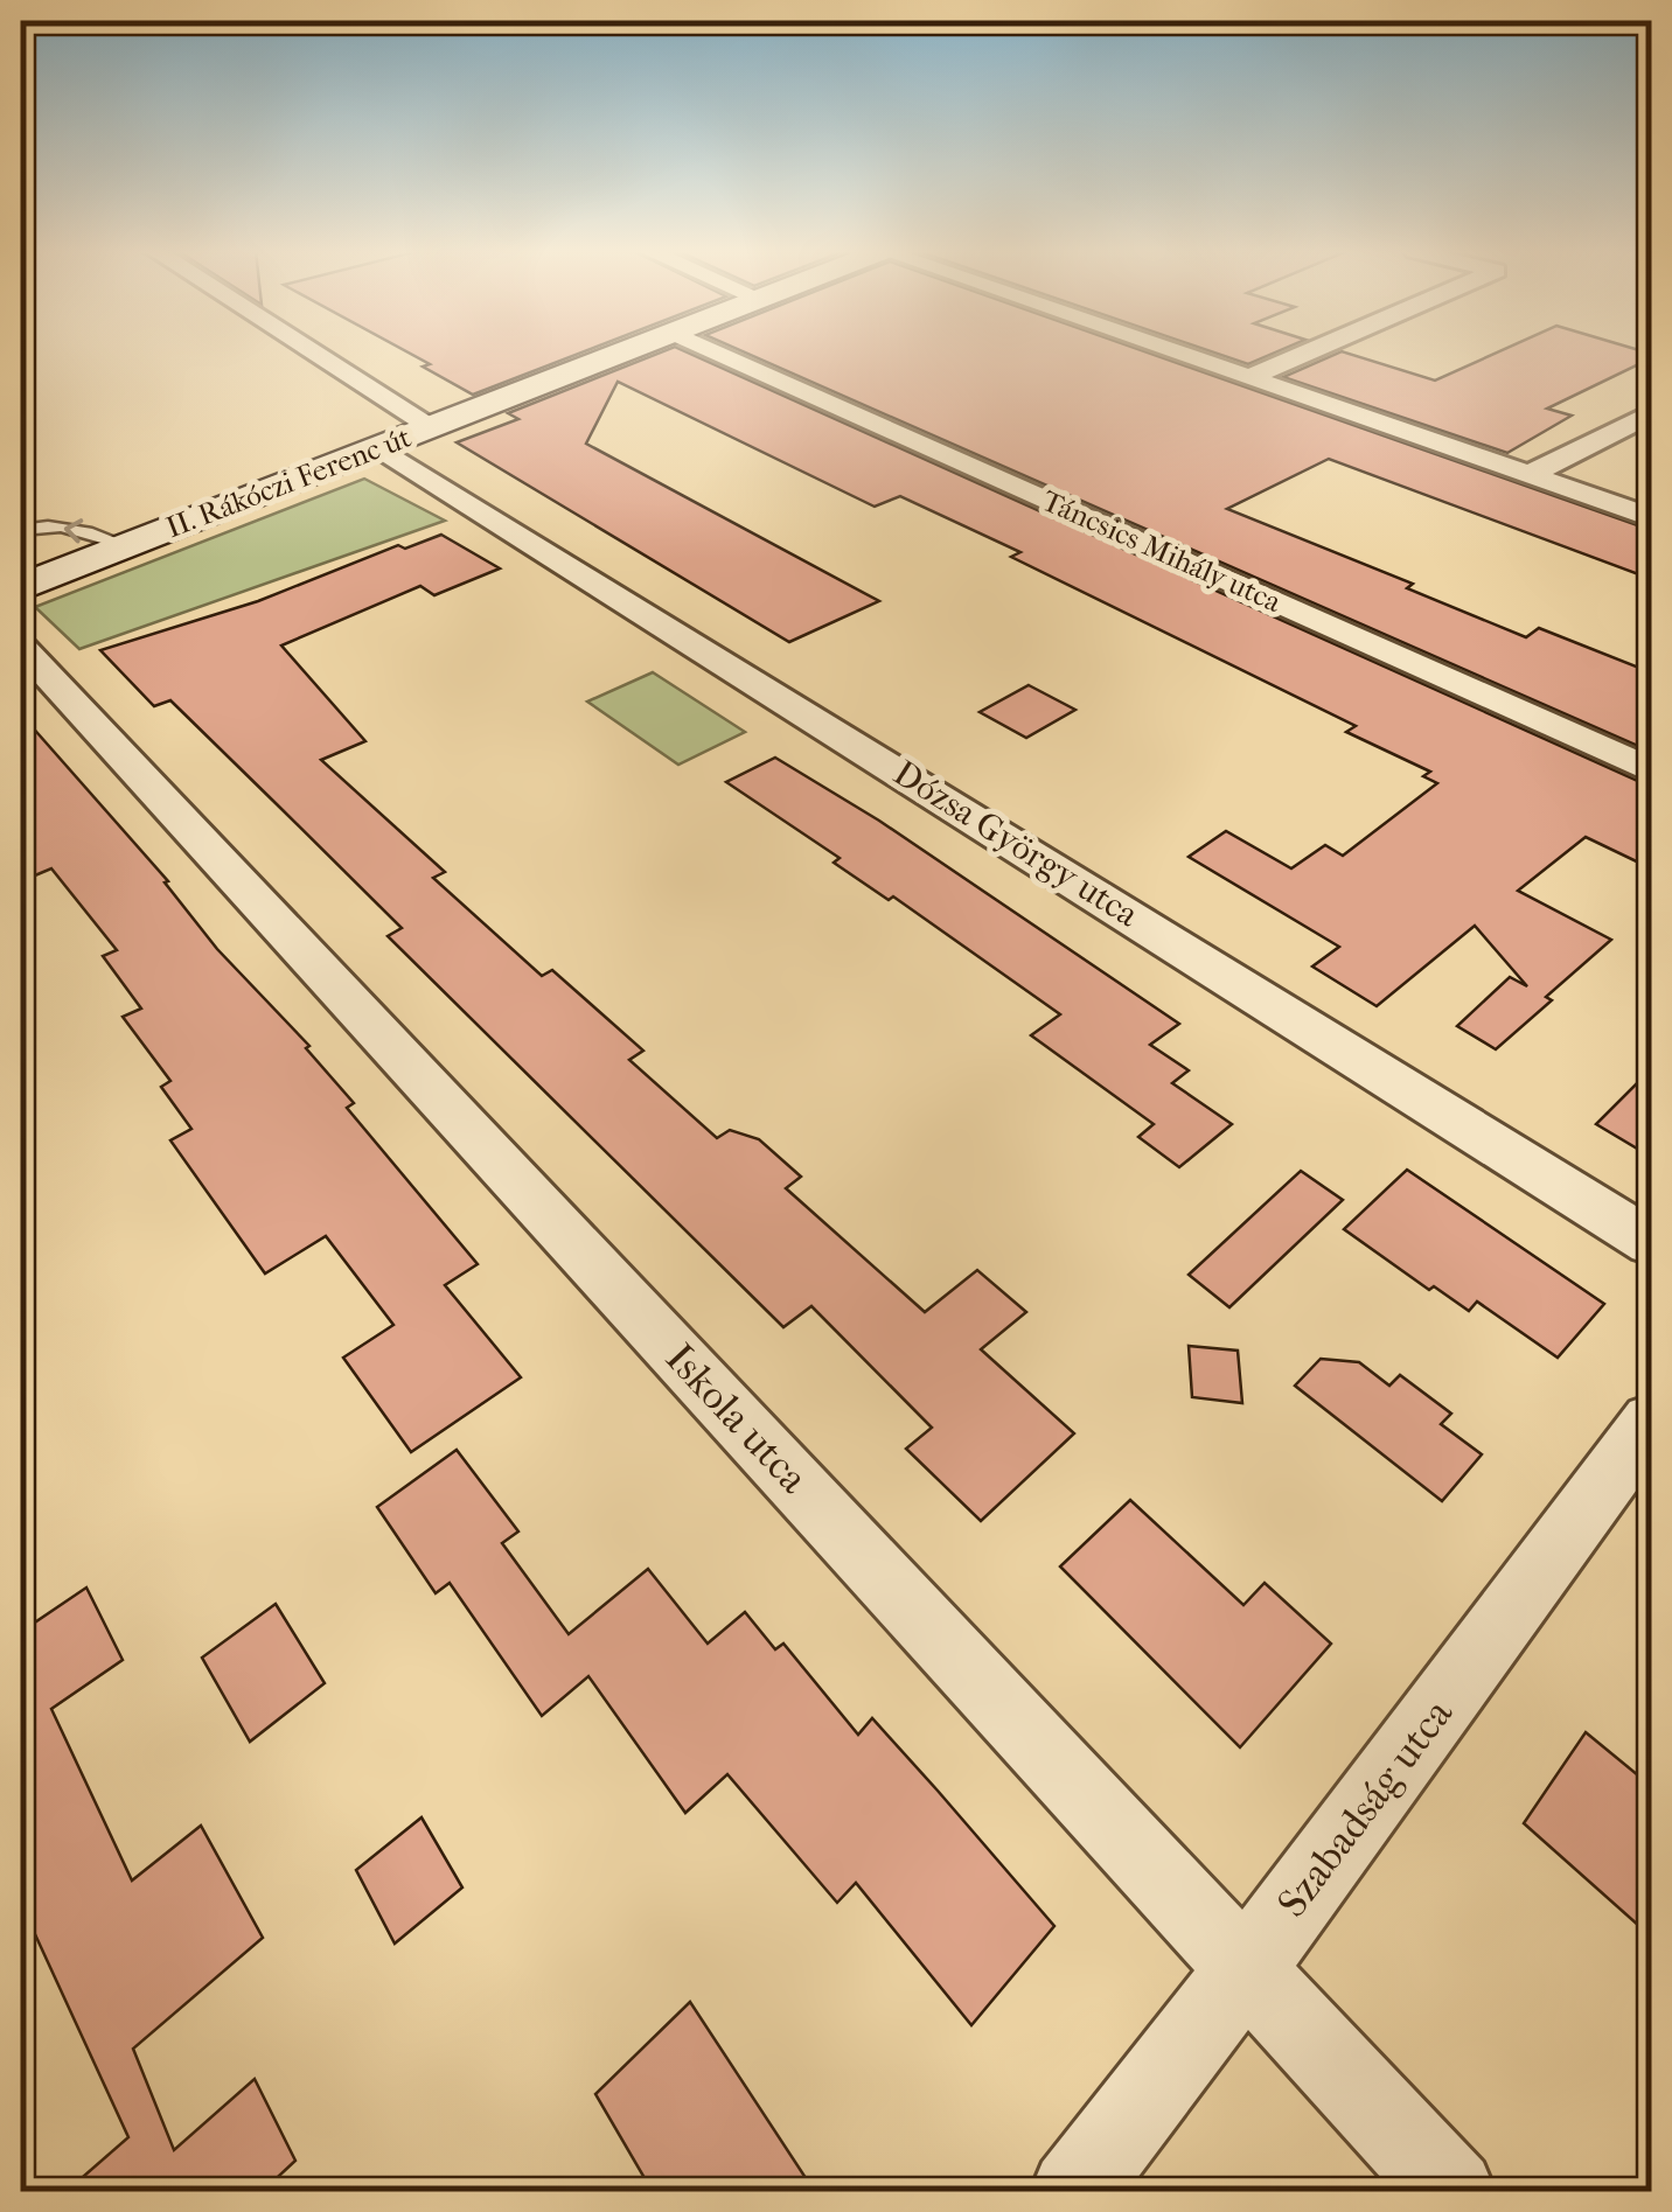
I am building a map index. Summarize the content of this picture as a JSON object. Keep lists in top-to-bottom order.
{
  "streets": {
    "main road": ["II. Rákóczi Ferenc út"],
    "street": [
      "Táncsics Mihály utca",
      "Dózsa György utca",
      "Iskola utca",
      "Szabadság utca"
    ]
  },
  "crossings": [
    ["II. Rákóczi Ferenc út", "Dózsa György utca"],
    ["Iskola utca", "Szabadság utca"]
  ]
}
